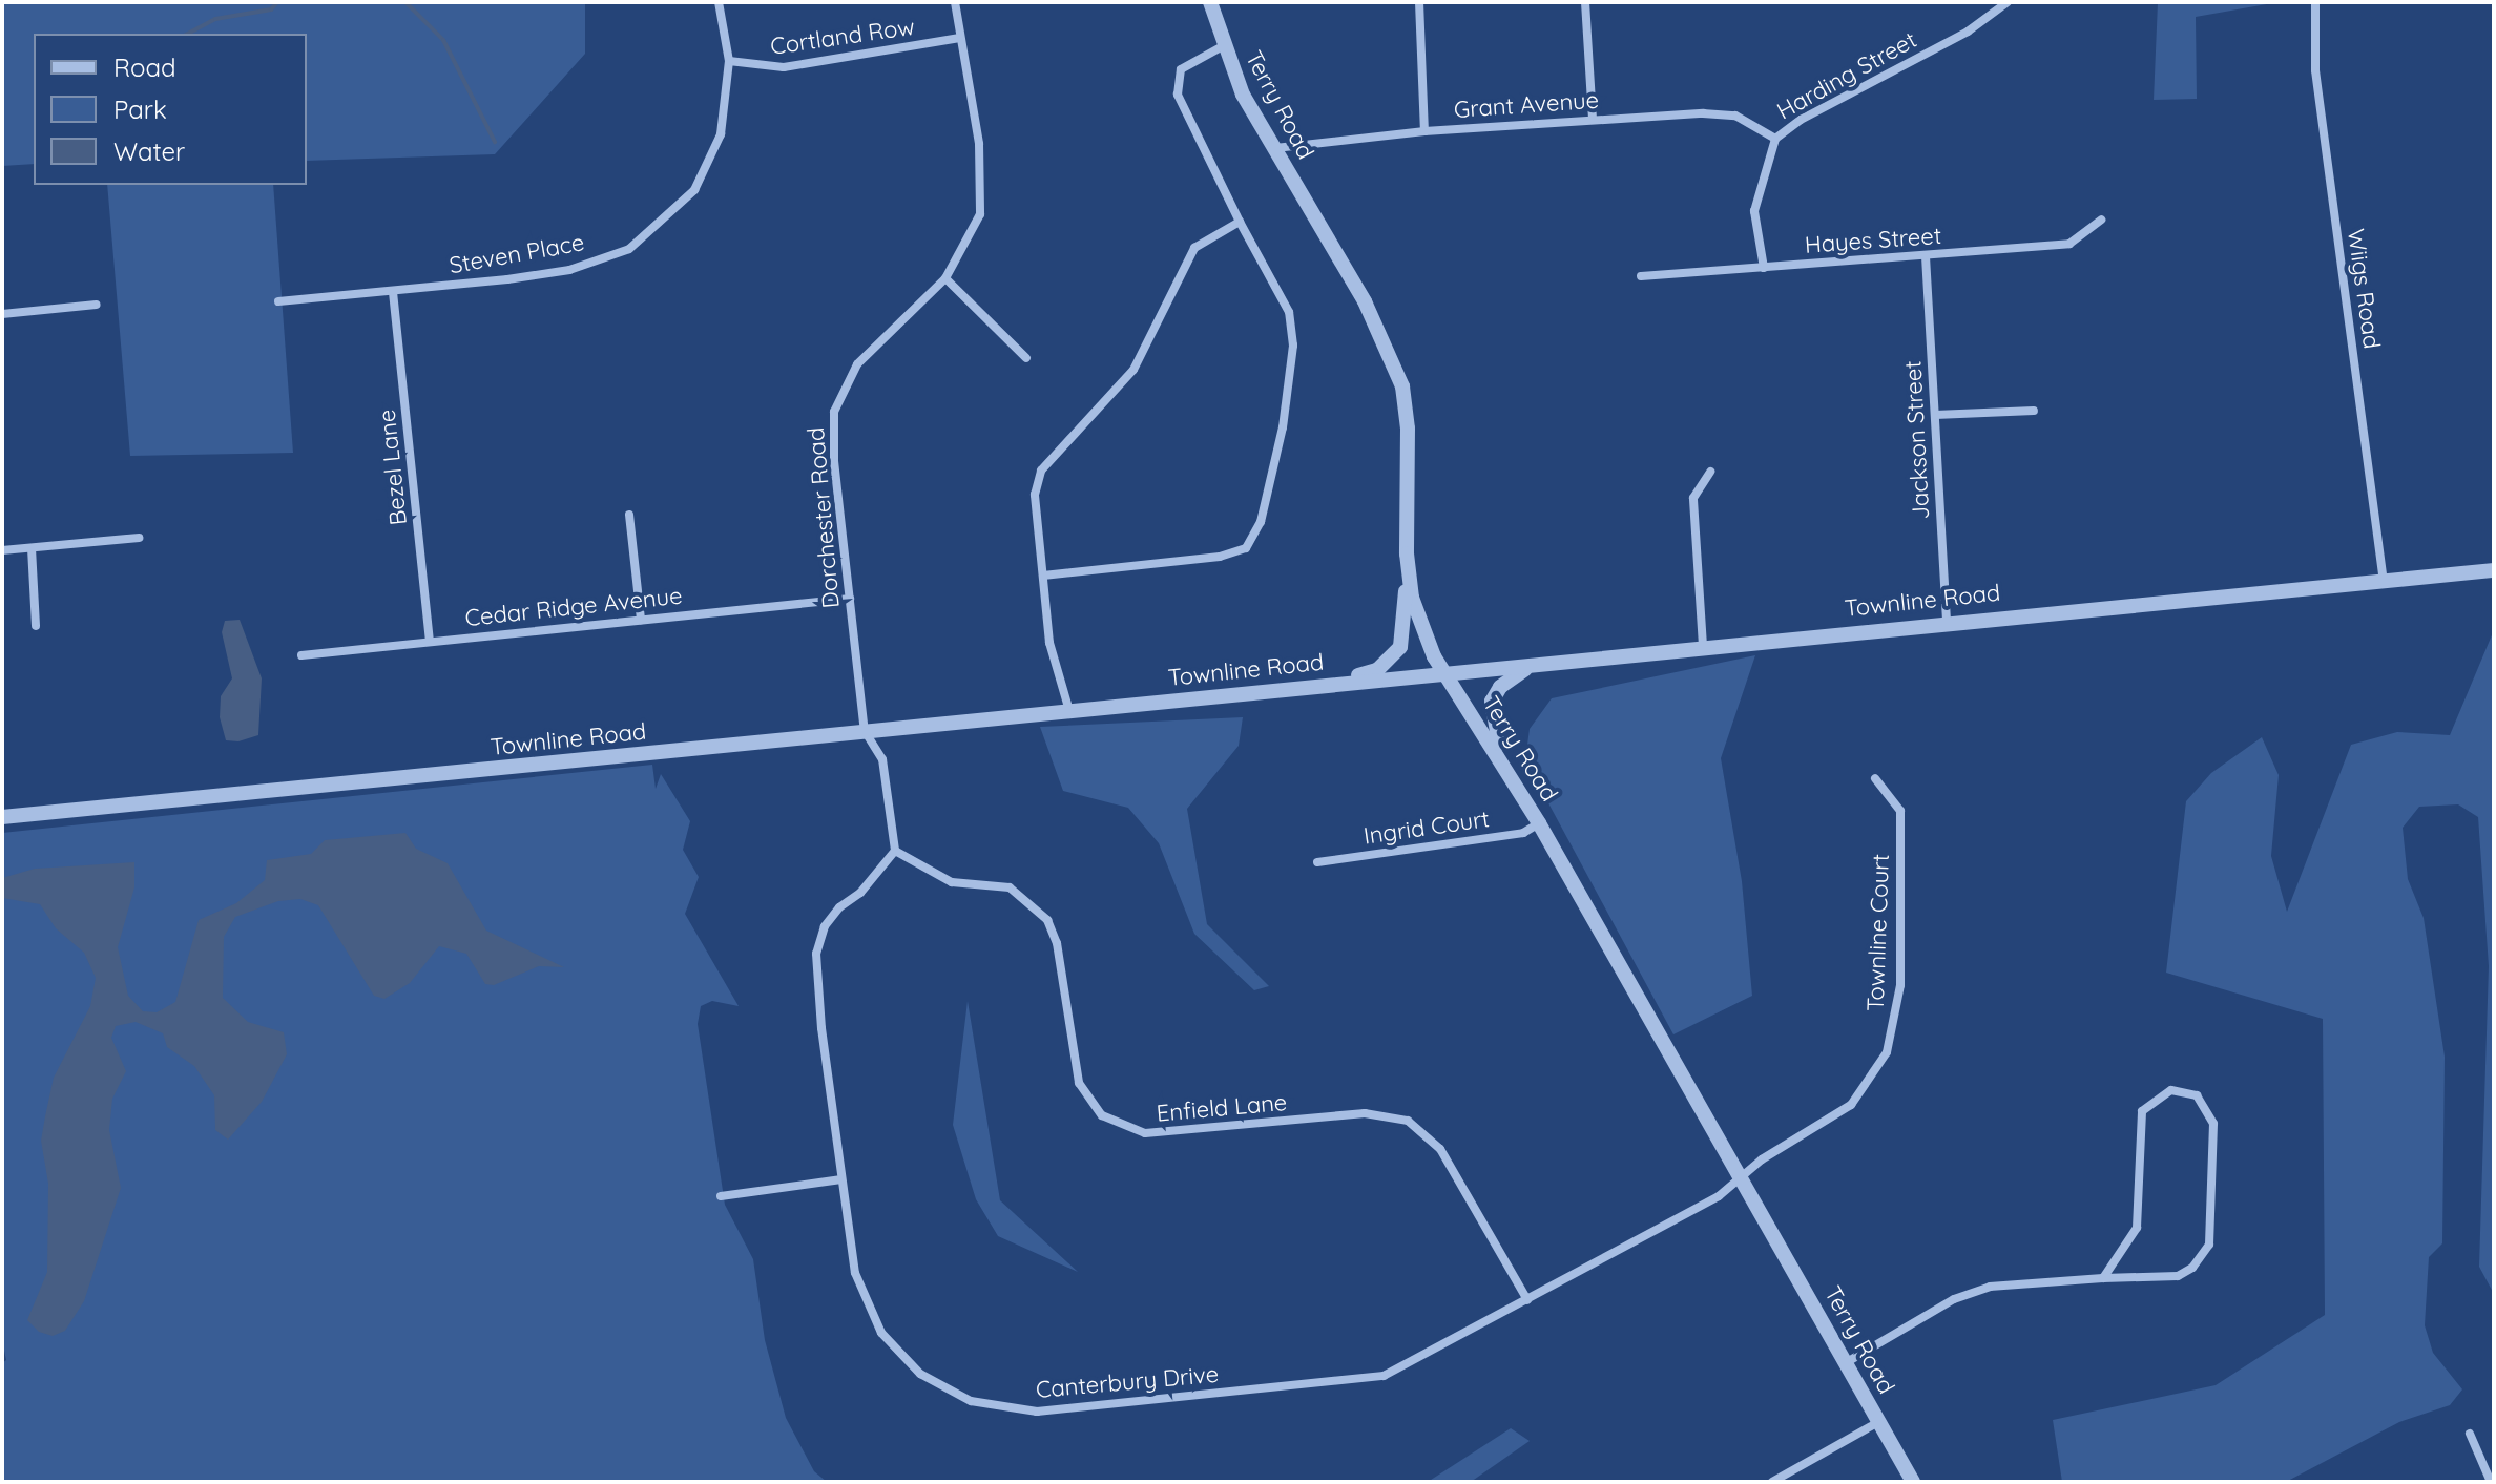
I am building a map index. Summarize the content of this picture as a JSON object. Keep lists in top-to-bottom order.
{
  "streets": {
    "street": [
      "Cortland Row",
      "Harding Street",
      "Terry Road",
      "Grant Avenue",
      "Hayes Street",
      "Steven Place",
      "Wiigs Road",
      "Jackson Street",
      "Bezel Lane",
      "Dorchester Road",
      "Townline Road",
      "Cedar Ridge Avenue",
      "Ingrid Court",
      "Townline Court",
      "Enfield Lane",
      "Canterbury Drive"
    ]
  },
  "crossings": [
    ["Cortland Row", "Steven Place"],
    ["Cortland Row", "Dorchester Road"],
    ["Harding Street", "Grant Avenue"],
    ["Harding Street", "Hayes Street"],
    ["Terry Road", "Grant Avenue"],
    ["Terry Road", "Townline Road"],
    ["Terry Road", "Ingrid Court"],
    ["Terry Road", "Townline Court"],
    ["Terry Road", "Canterbury Drive"],
    ["Hayes Street", "Jackson Street"],
    ["Steven Place", "Bezel Lane"],
    ["Wiigs Road", "Townline Road"],
    ["Jackson Street", "Townline Road"],
    ["Bezel Lane", "Cedar Ridge Avenue"],
    ["Dorchester Road", "Townline Road"],
    ["Dorchester Road", "Cedar Ridge Avenue"],
    ["Townline Court", "Canterbury Drive"],
    ["Enfield Lane", "Canterbury Drive"]
  ],
  "legend": ["Road", "Park", "Water"]
}
